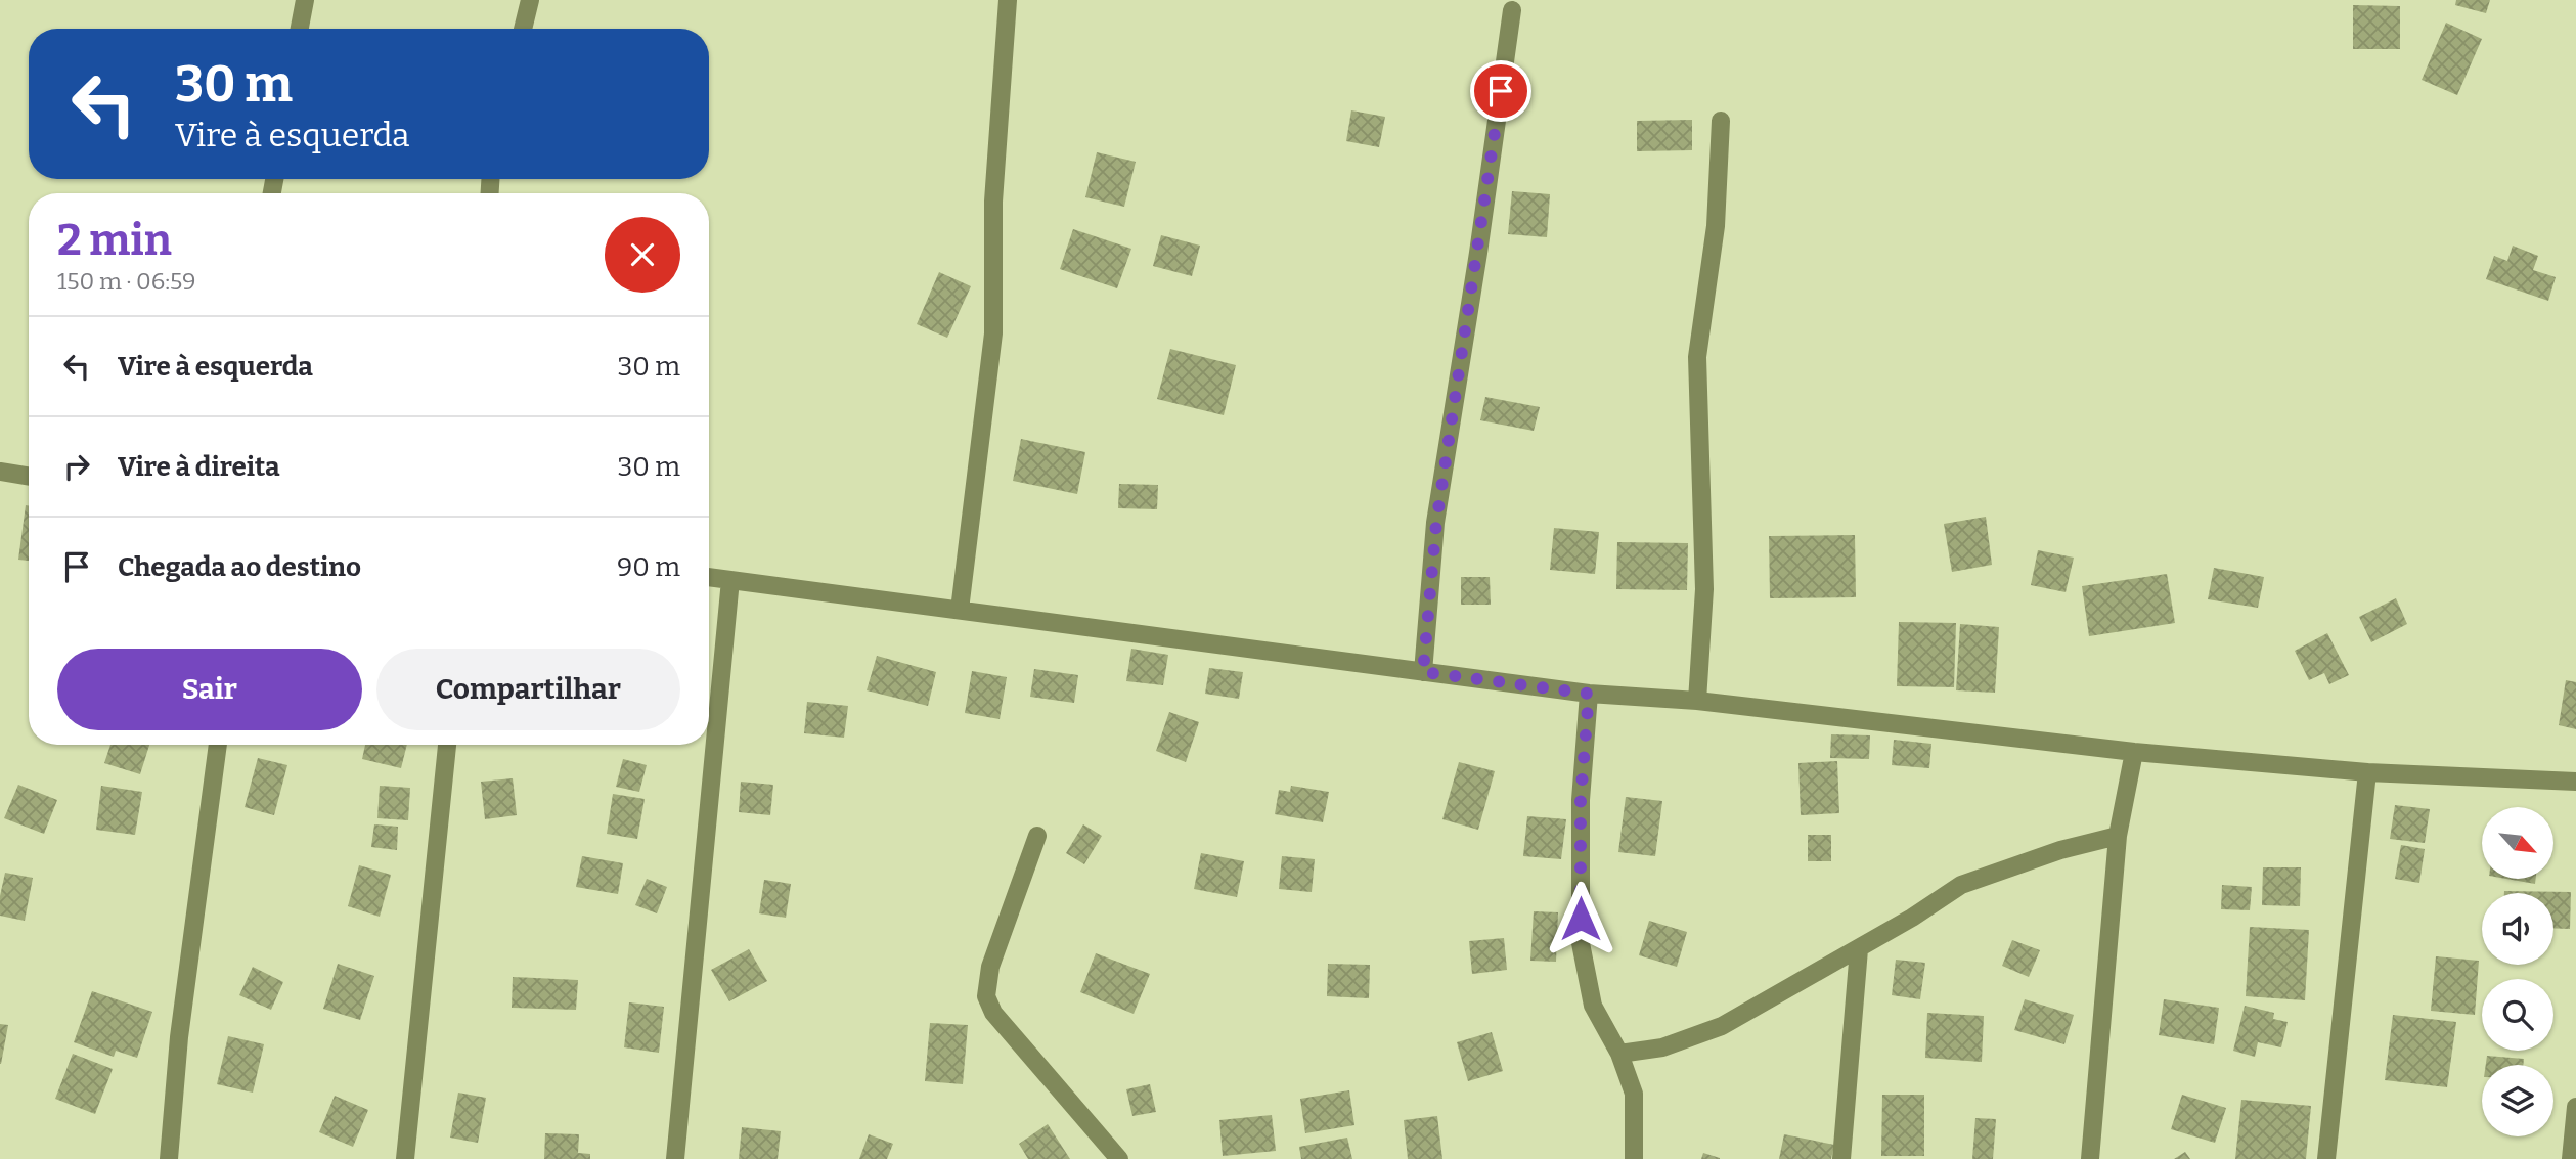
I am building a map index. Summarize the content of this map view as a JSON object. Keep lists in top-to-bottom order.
{
  "north": "bottom right",
  "page": {
    "turn": ["30 m", "Vire à esquerda"],
    "heading": ["2 min", "150 m · 06:59"],
    "list": [
      {
        "name": "Vire à esquerda",
        "value": "30 m"
      },
      {
        "name": "Vire à direita",
        "value": "30 m"
      },
      {
        "name": "Chegada ao destino",
        "value": "90 m"
      }
    ],
    "buttons": ["Sair", "Compartilhar"]
  }
}
